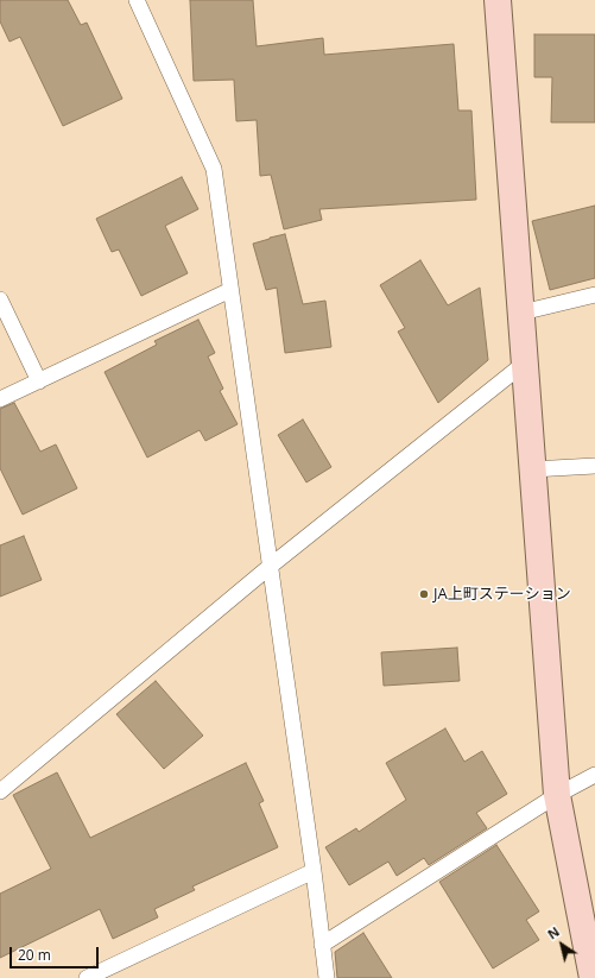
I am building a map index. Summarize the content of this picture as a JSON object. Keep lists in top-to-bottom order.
{
  "places": ["JA上町ステーション"],
  "scale_bar": "20 m",
  "north": "top left"
}
